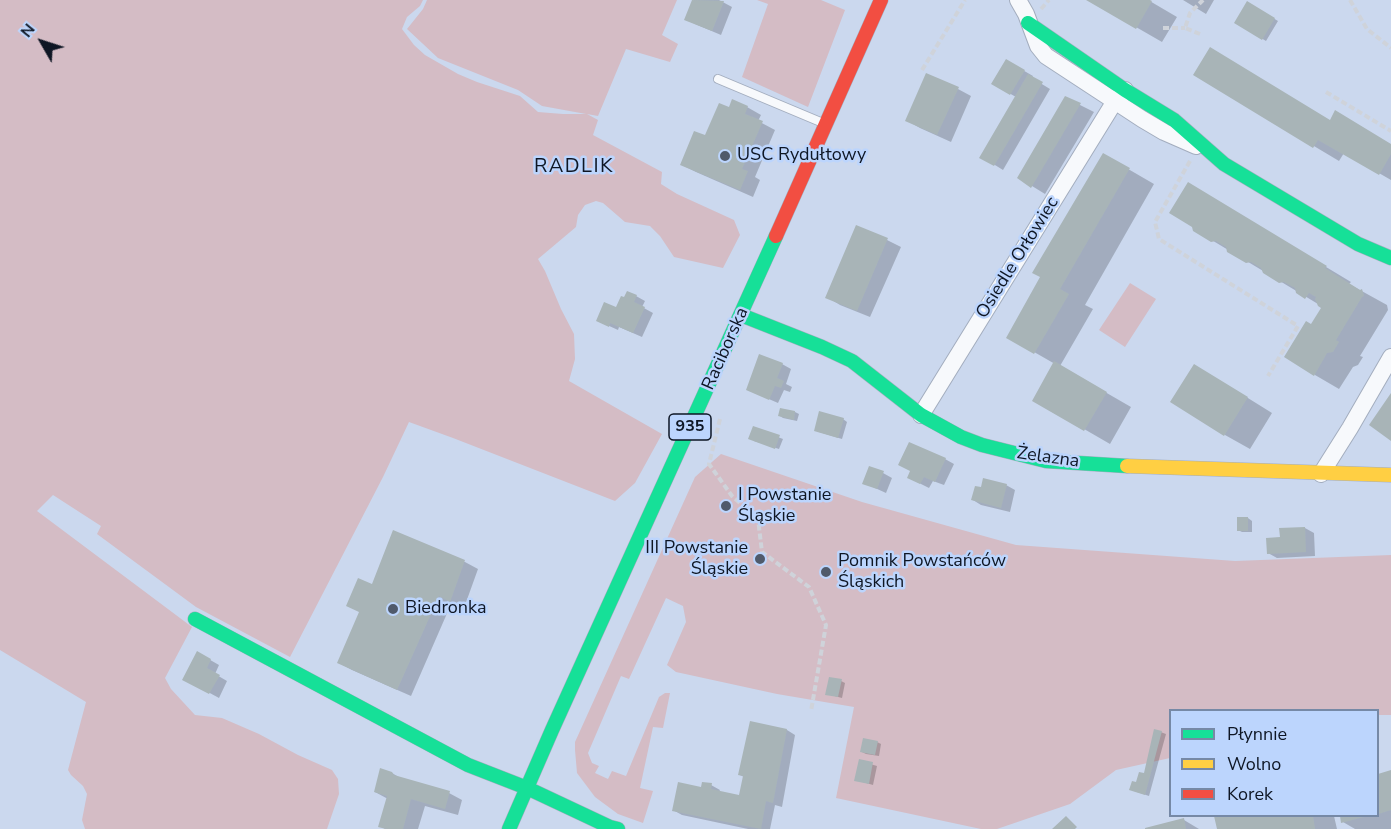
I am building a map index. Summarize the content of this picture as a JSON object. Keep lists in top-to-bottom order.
{
  "streets": {
    "street": [
      "Osiedle Orłowiec",
      "Raciborska",
      "935",
      "Żelazna"
    ]
  },
  "crossings": [
    ["Osiedle Orłowiec", "Żelazna"],
    ["Raciborska", "Żelazna"]
  ],
  "districts": ["RADLIK"],
  "places": [
    "USC Rydułtowy",
    "I Powstanie Śląskie",
    "III Powstanie Śląskie",
    "Pomnik Powstańców Śląskich",
    "Biedronka"
  ],
  "legend": ["Płynnie", "Wolno", "Korek"],
  "north": "top left"
}
